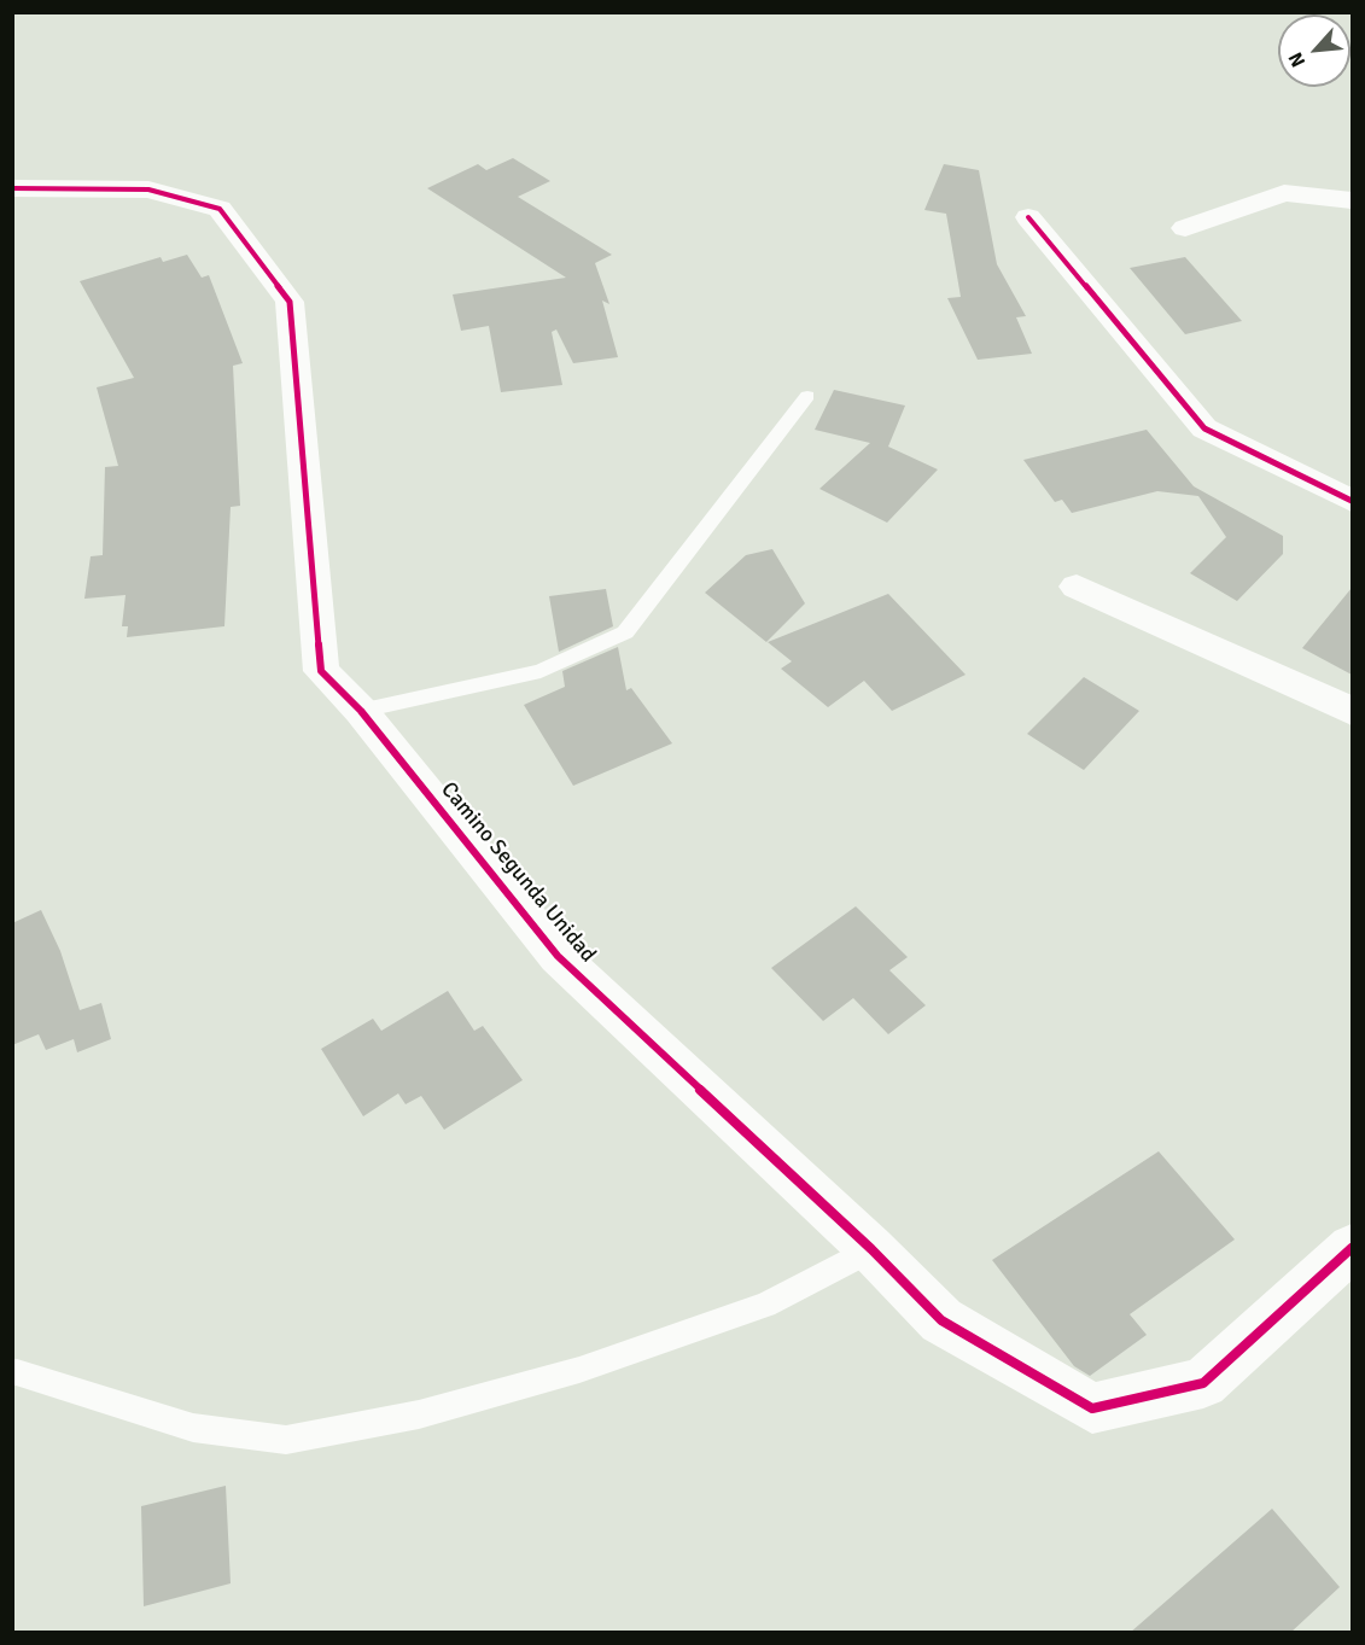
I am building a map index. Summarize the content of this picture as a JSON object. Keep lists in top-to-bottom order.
{
  "streets": {
    "street": ["Camino Segunda Unidad"]
  },
  "north": "bottom left"
}
